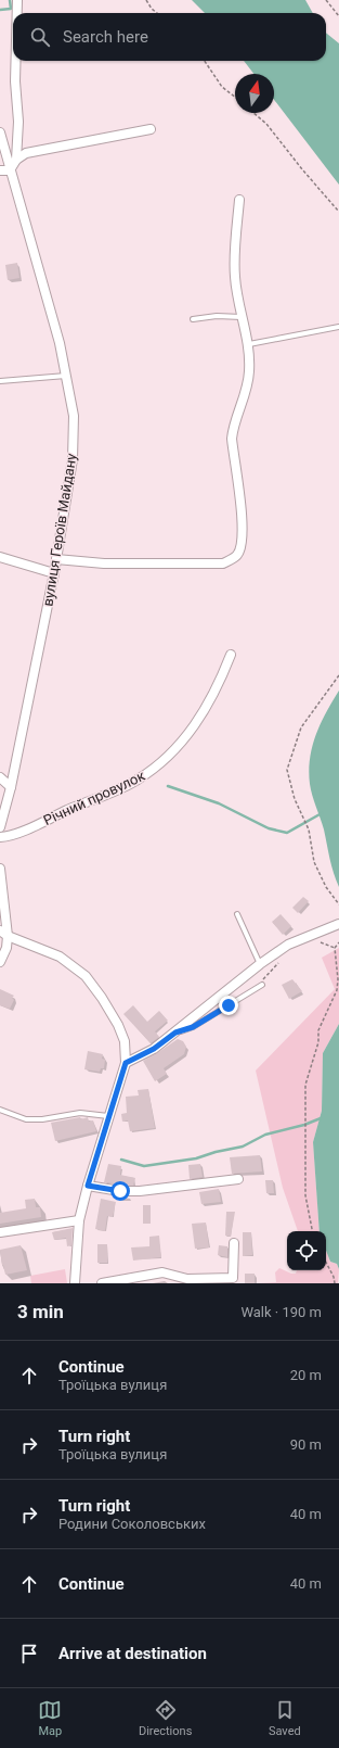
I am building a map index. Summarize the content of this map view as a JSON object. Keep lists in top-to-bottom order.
{
  "streets": {
    "street": ["вулиця Героїв Майдану", "Річний провулок"]
  },
  "north": "top",
  "page": {
    "search": "Search here",
    "heading": ["3 min", "Walk · 190 m"],
    "list": [
      ["Continue", "Троїцька вулиця", "20 m"],
      ["Turn right", "Троїцька вулиця", "90 m"],
      ["Turn right", "Родини Соколовських", "40 m"],
      ["Continue", "40 m"],
      "Arrive at destination"
    ],
    "nav": ["Map", "Directions", "Saved"]
  }
}
